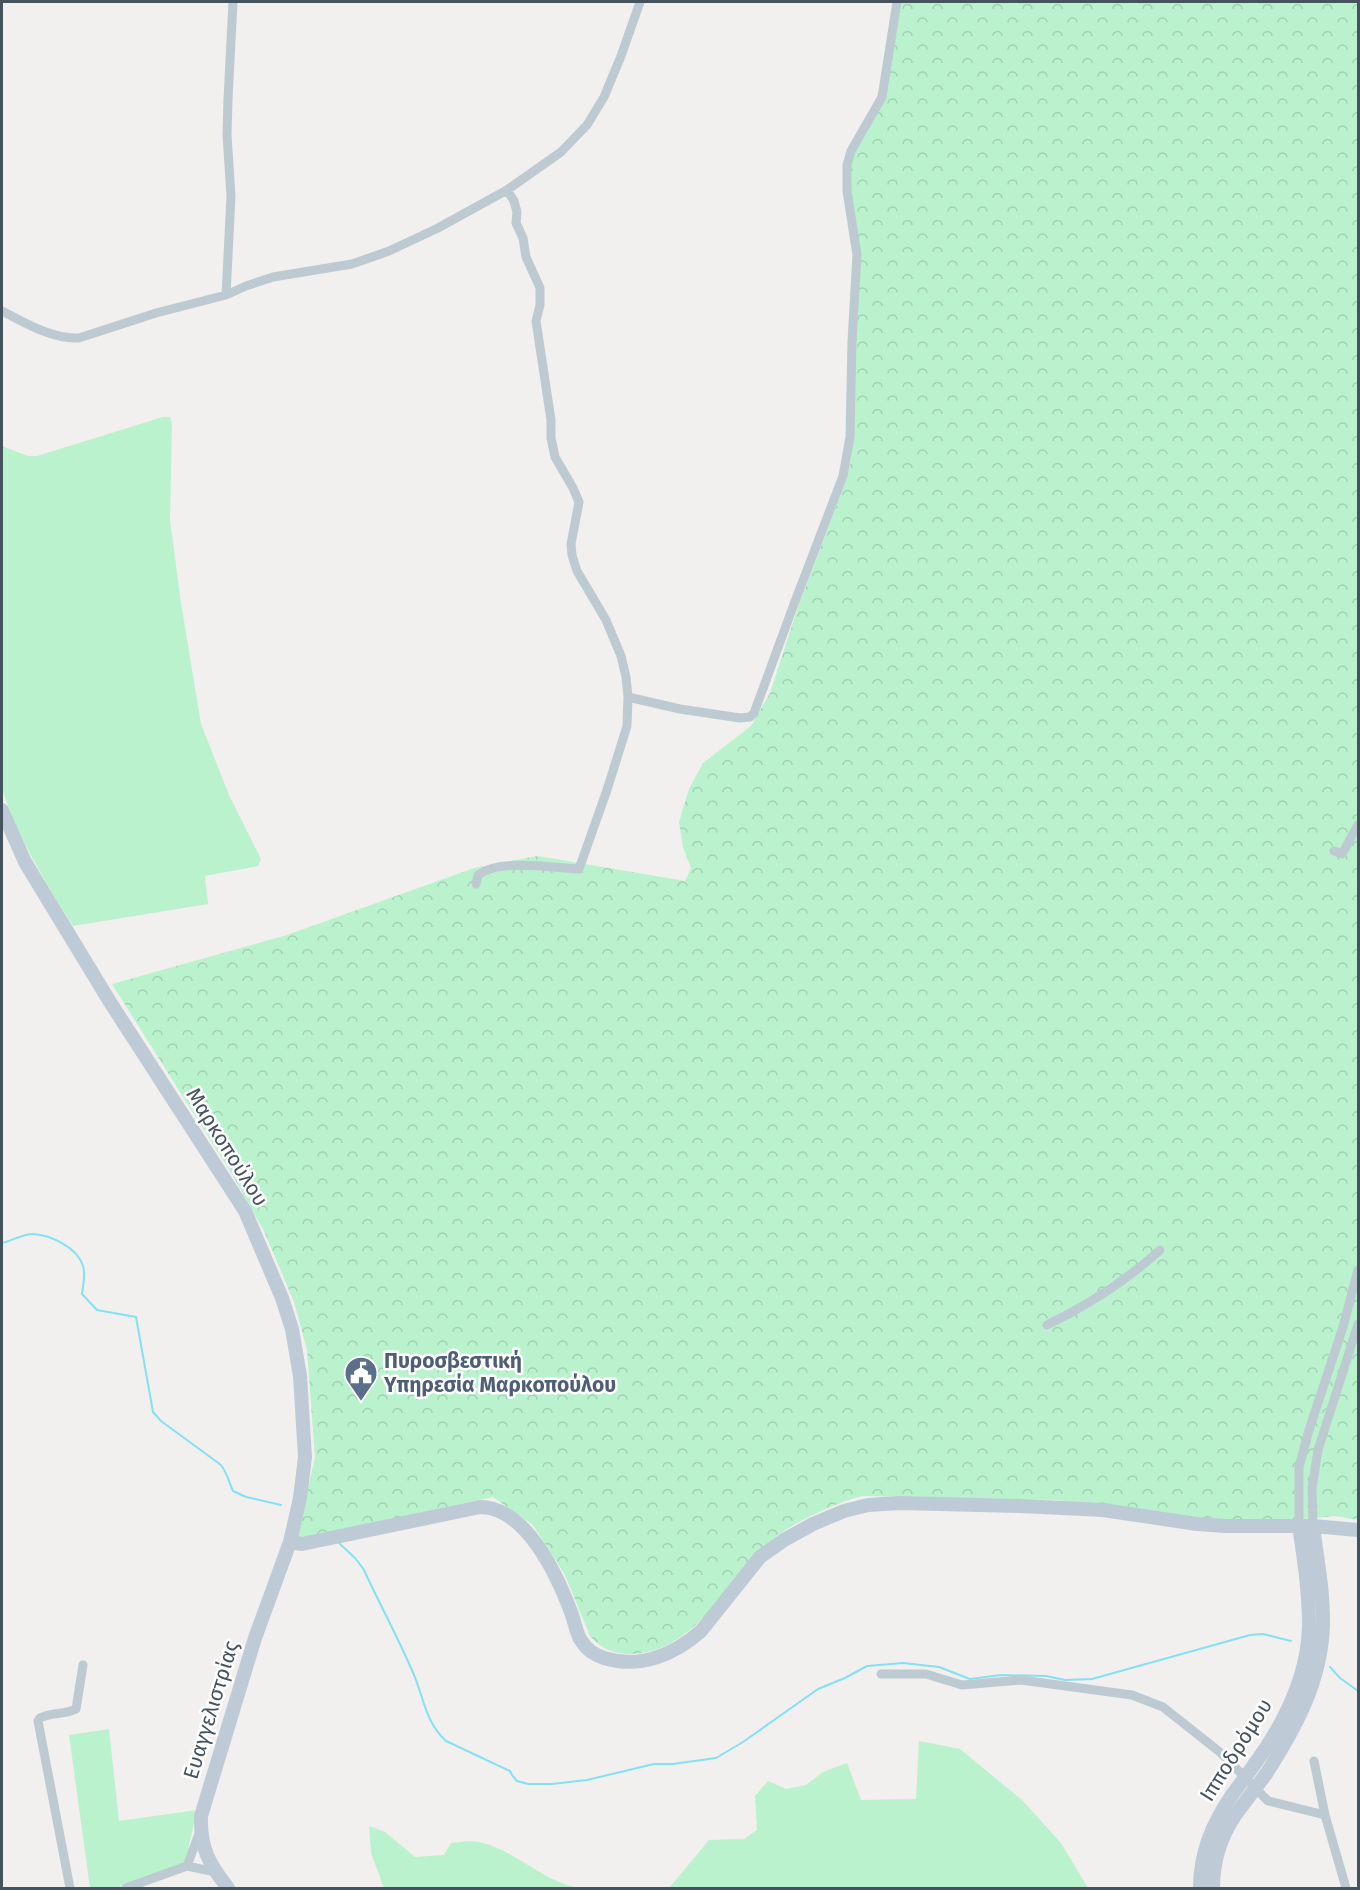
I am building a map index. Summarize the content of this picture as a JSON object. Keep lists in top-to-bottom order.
{
  "streets": {
    "main road": ["Μαρκοπούλου", "Ευαγγελιστρίας", "Ιπποδρόμου"]
  },
  "crossings": [
    ["Μαρκοπούλου", "Ευαγγελιστρίας"]
  ],
  "places": {
    "public building": ["Πυροσβεστική Υπηρεσία Μαρκοπούλου"]
  }
}
